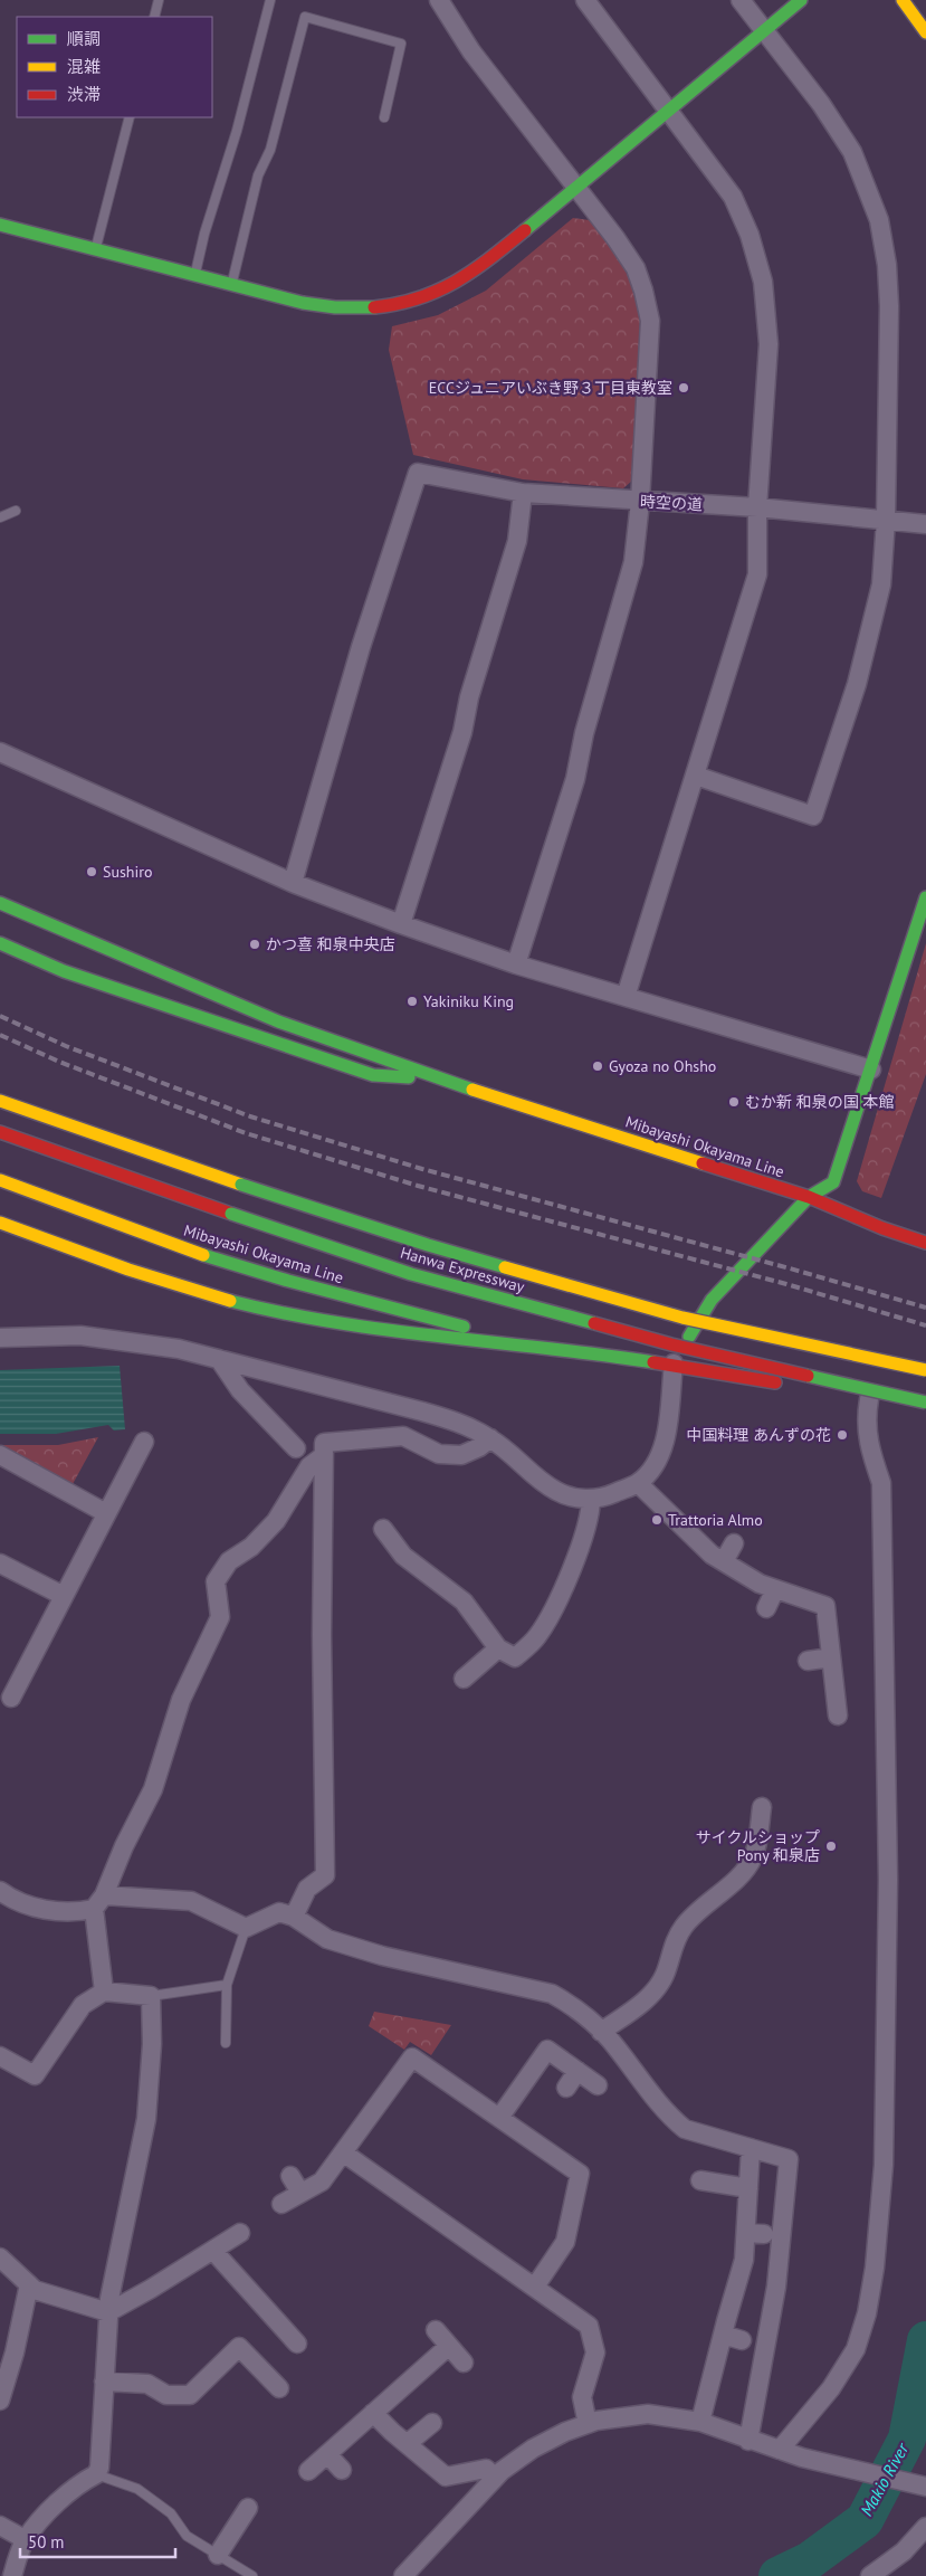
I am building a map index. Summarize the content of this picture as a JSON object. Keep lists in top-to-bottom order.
{
  "streets": {
    "main road": ["Mibayashi Okayama Line", "Hanwa Expressway"],
    "street": ["時空の道"]
  },
  "water": ["Makio River"],
  "places": [
    "ECCジュニアいぶき野３丁目東教室",
    "Sushiro",
    "かつ喜 和泉中央店",
    "Yakiniku King",
    "Gyoza no Ohsho",
    "むか新 和泉の国 本館",
    "中国料理 あんずの花",
    "Trattoria Almo",
    "サイクルショップ Pony 和泉店"
  ],
  "legend": ["順調", "混雑", "渋滞"],
  "scale_bar": "50 m"
}
